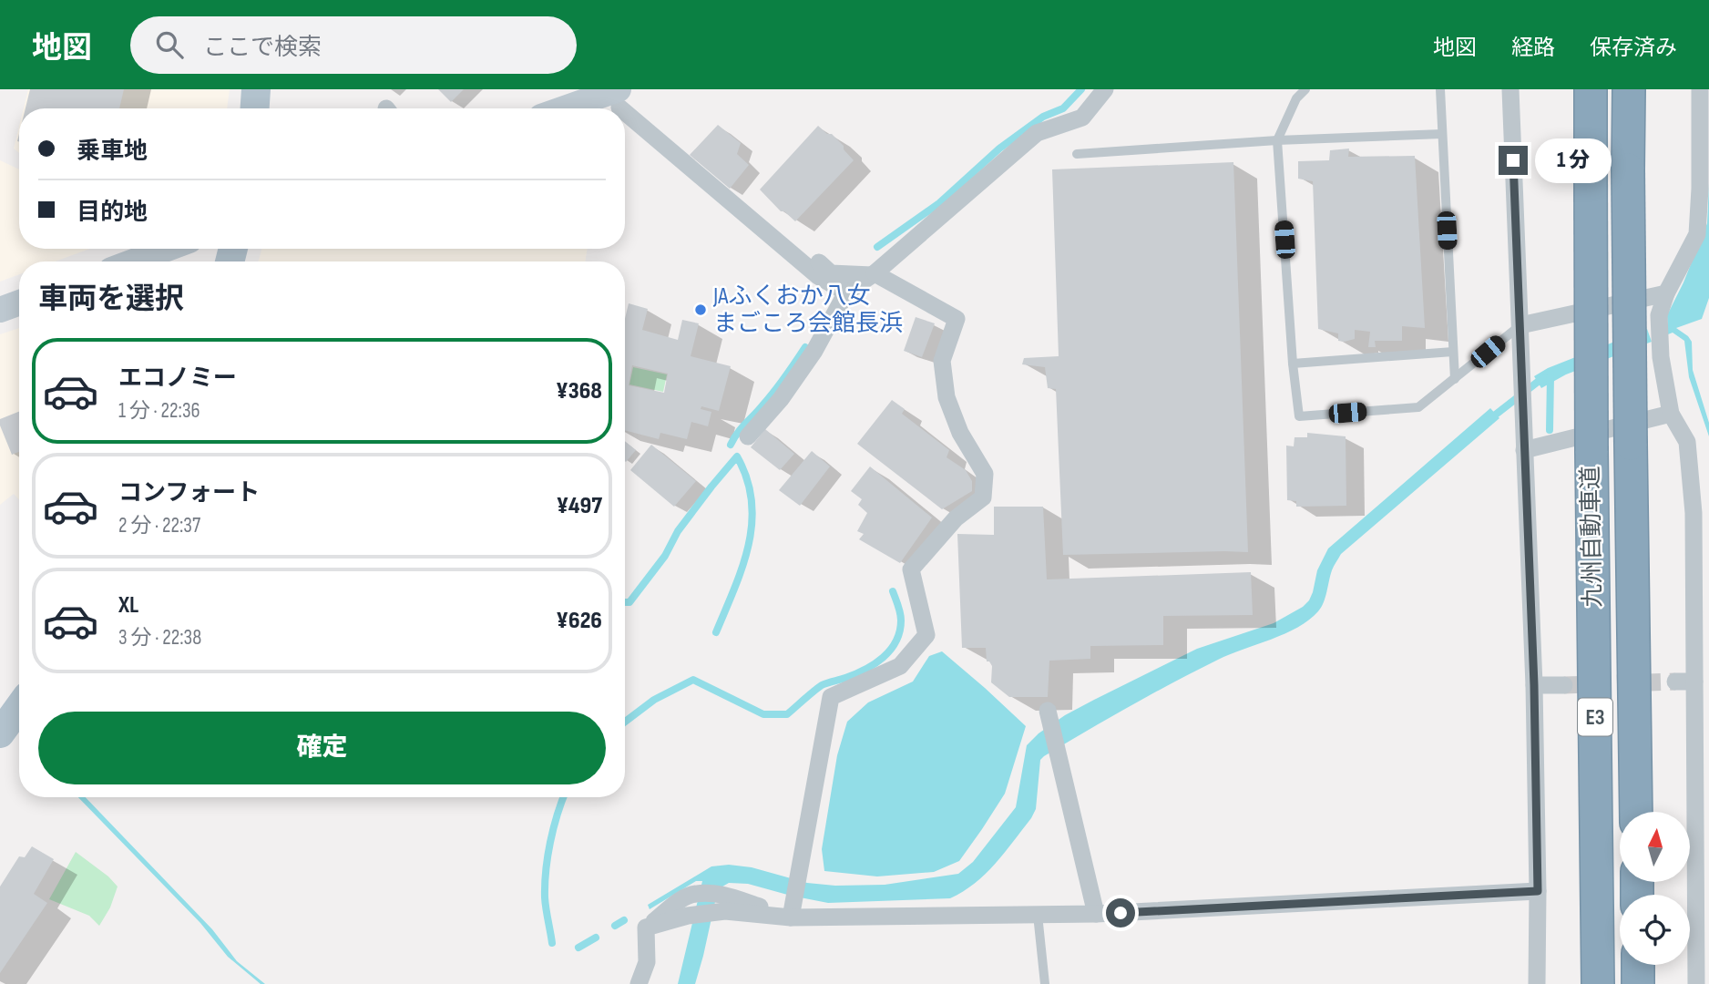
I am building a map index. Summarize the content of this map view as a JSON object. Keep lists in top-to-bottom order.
{
  "streets": {
    "highway": ["九州自動車道", "E3"]
  },
  "places": ["JAふくおか八女 まごころ会館長浜"],
  "north": "top",
  "page": {
    "header": "地図",
    "search": "ここで検索",
    "nav": ["地図", "経路", "保存済み"],
    "banner": ["乗車地", "目的地"],
    "bubble": "1 分",
    "heading": "車両を選択",
    "list": [
      {
        "name": "エコノミー",
        "note": "1 分 · 22:36",
        "value": "¥368"
      },
      {
        "name": "コンフォート",
        "note": "2 分 · 22:37",
        "value": "¥497"
      },
      {
        "name": "XL",
        "note": "3 分 · 22:38",
        "value": "¥626"
      }
    ],
    "buttons": "確定"
  }
}
